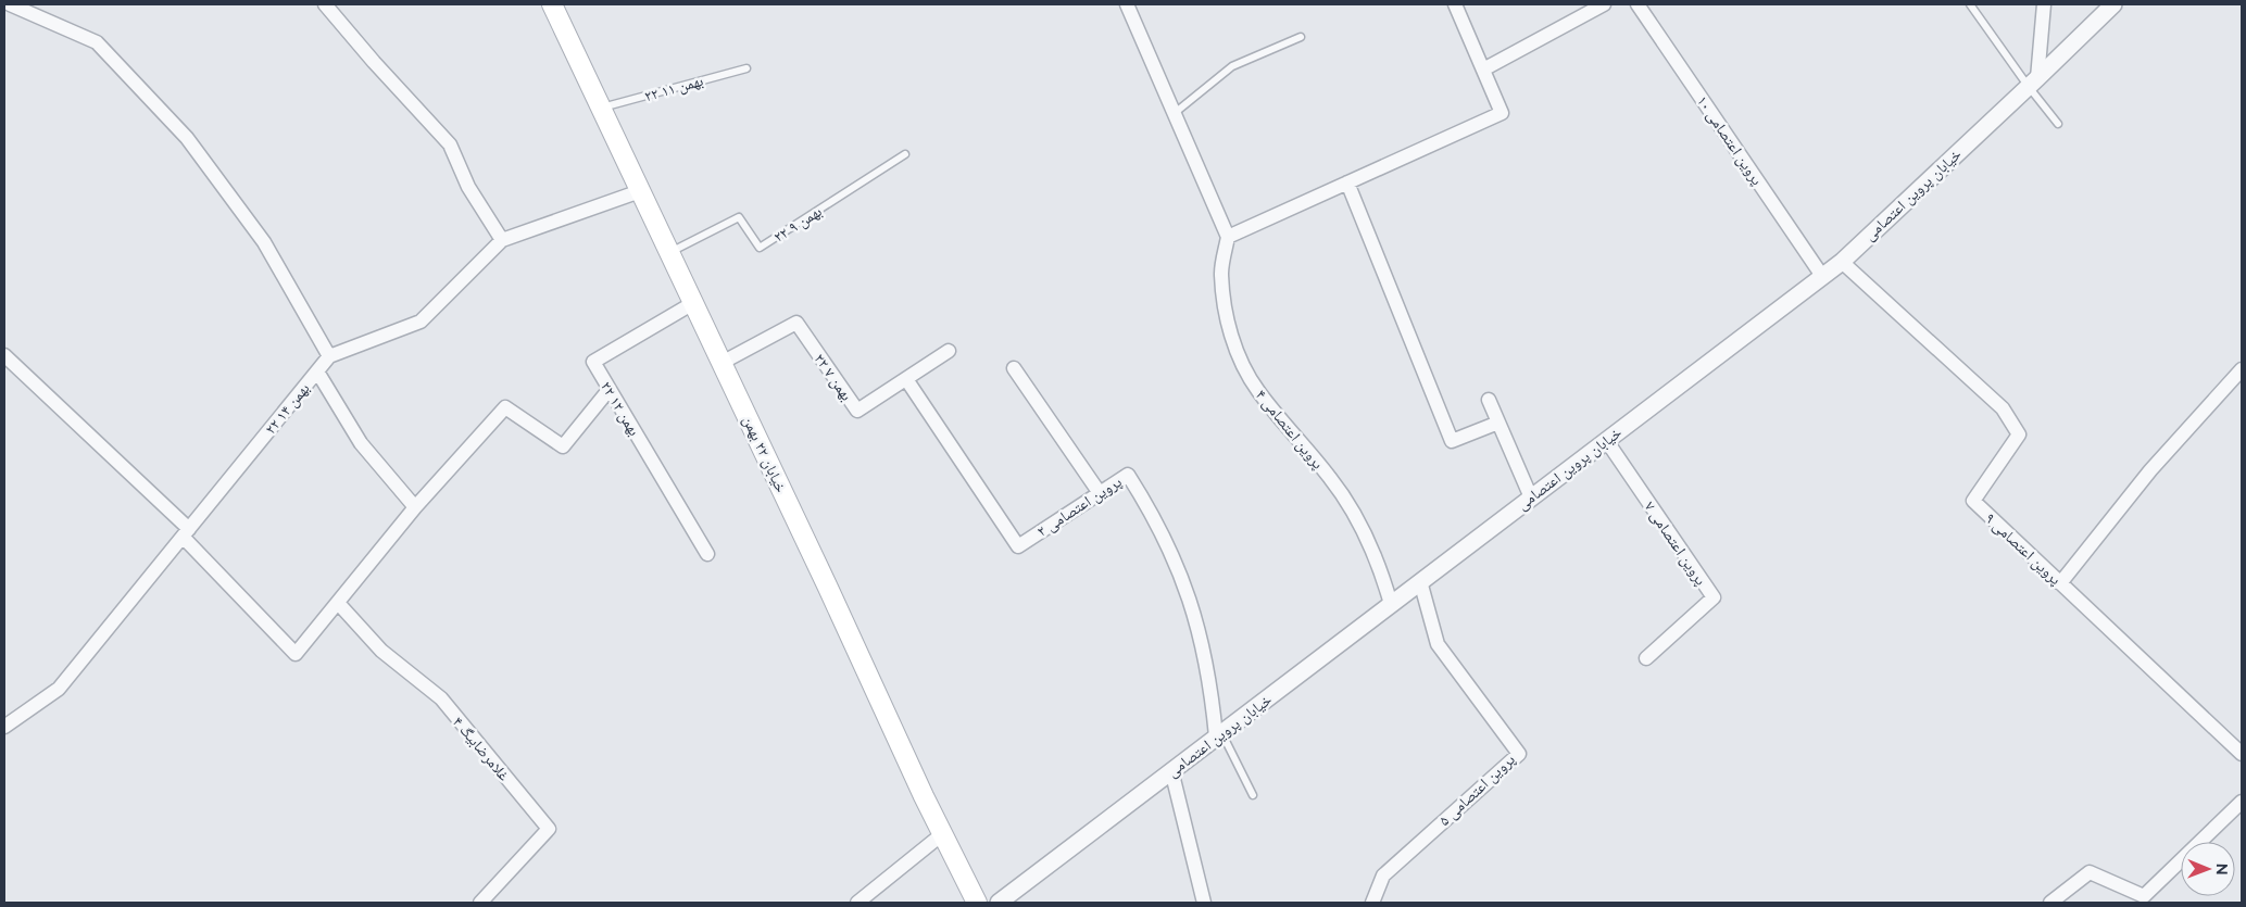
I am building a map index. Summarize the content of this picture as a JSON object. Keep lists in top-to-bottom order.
{
  "streets": {
    "main road": ["خیابان ۲۲ بهمن"],
    "street": [
      "پروین اعتصامی ۱۰",
      "خیابان پروین اعتصامی",
      "۲۲ بهمن ۷",
      "۲۲ بهمن ۱۴",
      "۲۲ بهمن ۱۲",
      "پروین اعتصامی ۴",
      "پروین اعتصامی ۲",
      "پروین اعتصامی ۷",
      "پروین اعتصامی ۹",
      "غلامرضابیگ ۴",
      "پروین اعتصامی ۵"
    ],
    "lane": ["۲۲ بهمن ۱۱", "۲۲ بهمن ۹"]
  },
  "crossings": [
    ["۲۲ بهمن ۱۱", "خیابان ۲۲ بهمن"],
    ["پروین اعتصامی ۱۰", "خیابان پروین اعتصامی"],
    ["خیابان پروین اعتصامی", "پروین اعتصامی ۴"],
    ["خیابان پروین اعتصامی", "پروین اعتصامی ۲"],
    ["خیابان پروین اعتصامی", "پروین اعتصامی ۷"],
    ["خیابان پروین اعتصامی", "پروین اعتصامی ۹"],
    ["خیابان پروین اعتصامی", "پروین اعتصامی ۵"],
    ["۲۲ بهمن ۹", "خیابان ۲۲ بهمن"],
    ["۲۲ بهمن ۷", "خیابان ۲۲ بهمن"],
    ["۲۲ بهمن ۷", "پروین اعتصامی ۲"],
    ["۲۲ بهمن ۱۲", "خیابان ۲۲ بهمن"]
  ],
  "north": "right"
}
